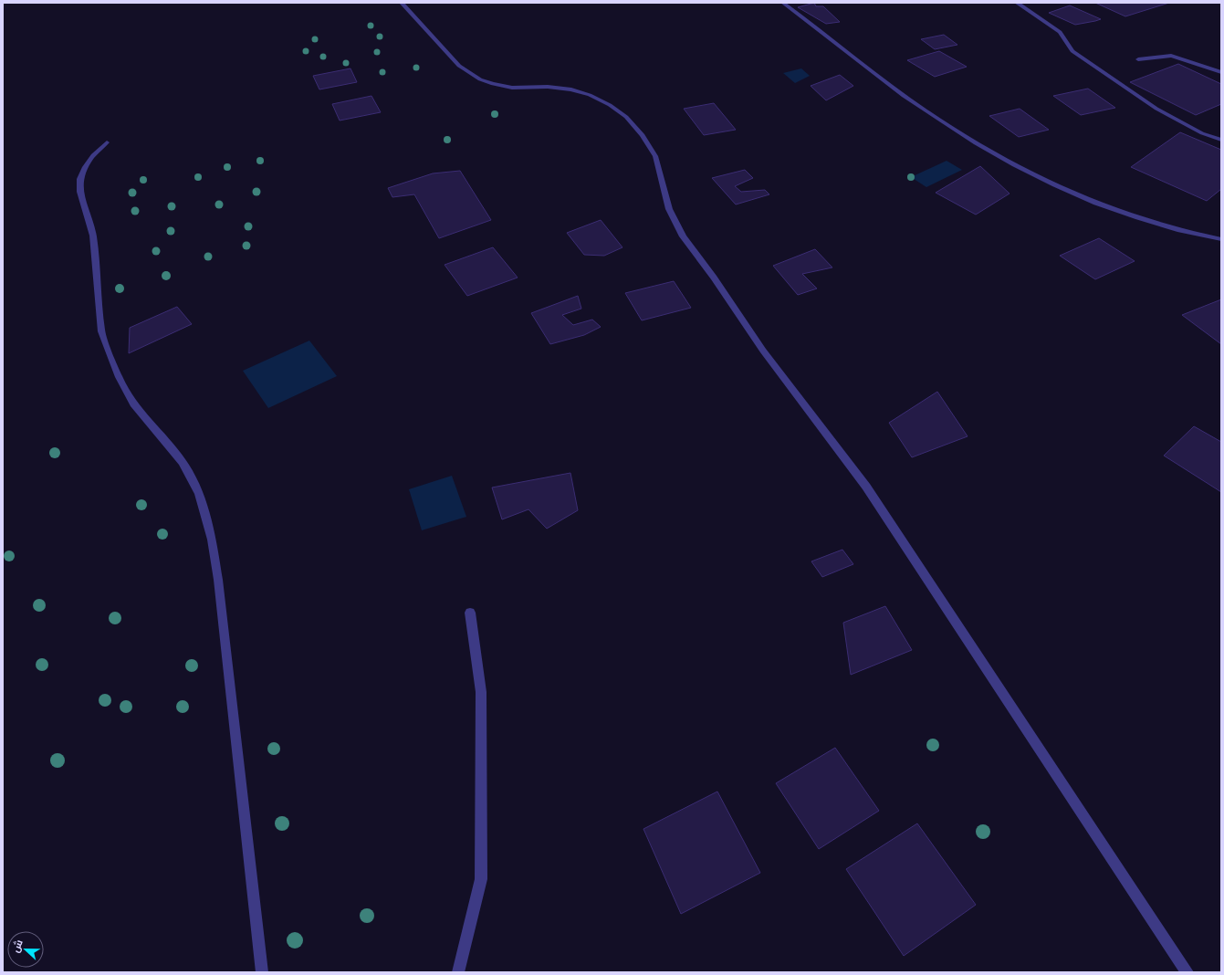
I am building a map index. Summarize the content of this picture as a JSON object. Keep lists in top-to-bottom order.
{
  "north": "left"
}
